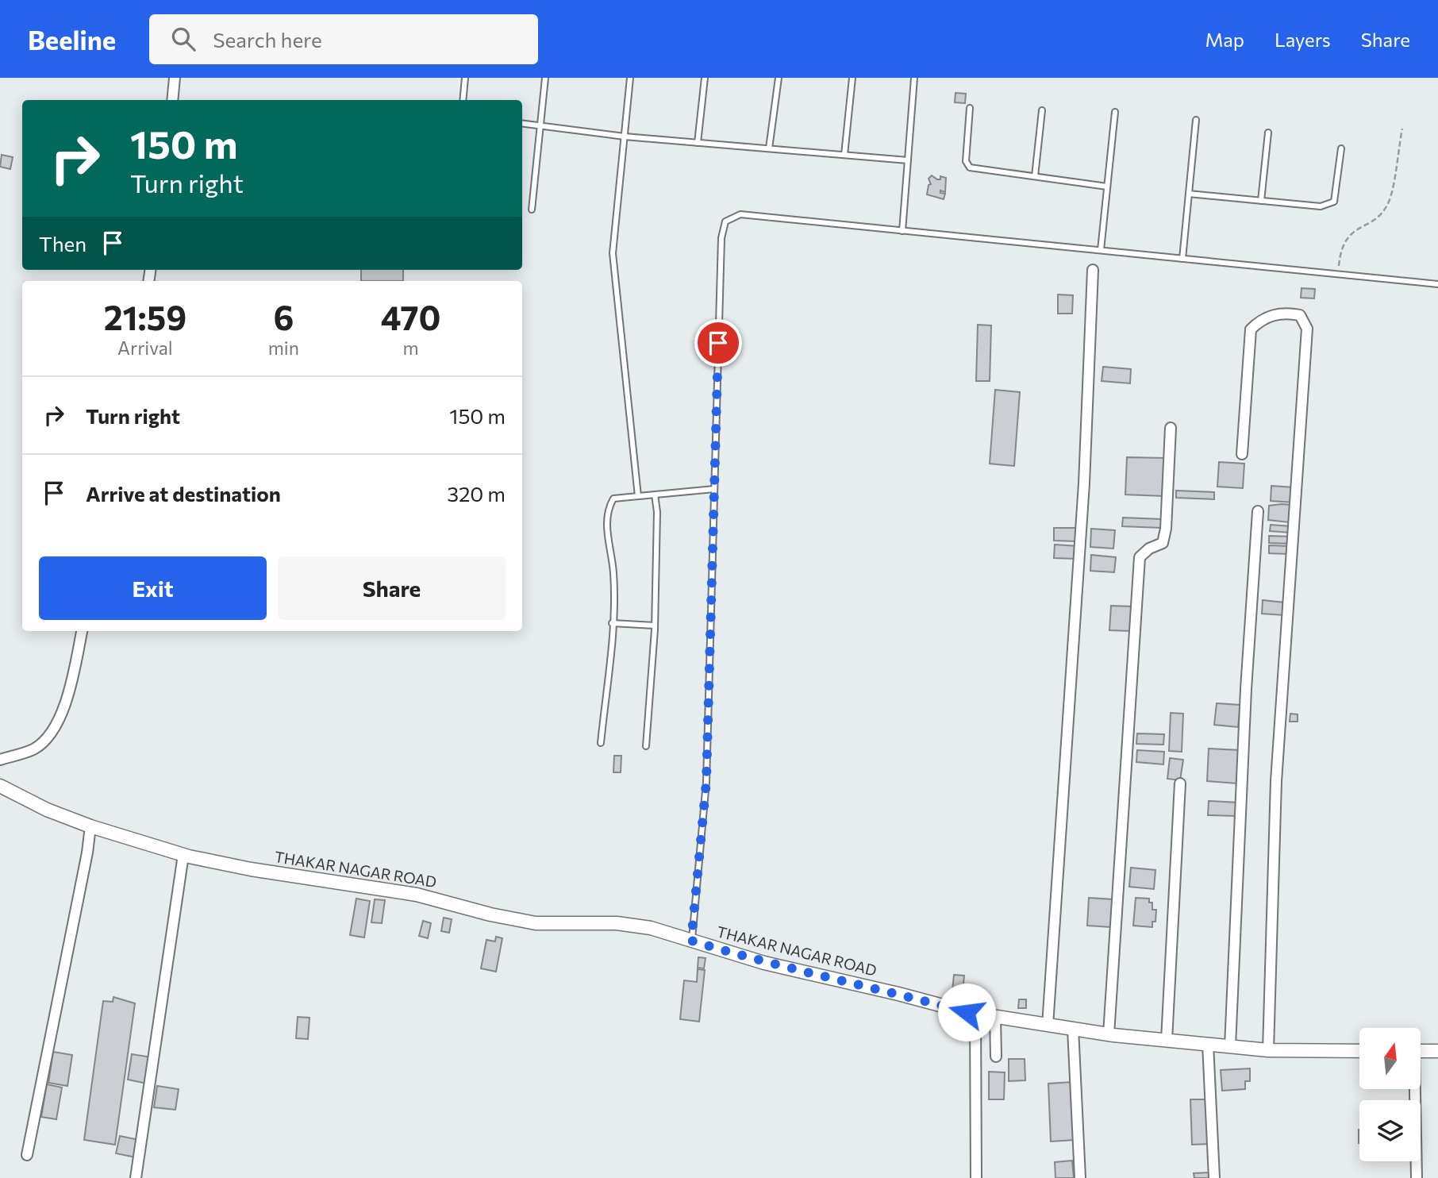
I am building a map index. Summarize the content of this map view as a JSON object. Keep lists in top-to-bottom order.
{
  "streets": {
    "street": ["THAKAR NAGAR ROAD"]
  },
  "north": "top",
  "page": {
    "header": "Beeline",
    "search": "Search here",
    "nav": ["Map", "Layers", "Share"],
    "turn": ["150 m", "Turn right"],
    "then": "Then",
    "eta": [
      "21:59",
      "Arrival",
      "6",
      "min",
      "470",
      "m"
    ],
    "list": [
      {
        "name": "Turn right",
        "value": "150 m"
      },
      {
        "name": "Arrive at destination",
        "value": "320 m"
      }
    ],
    "buttons": ["Exit", "Share"]
  }
}
